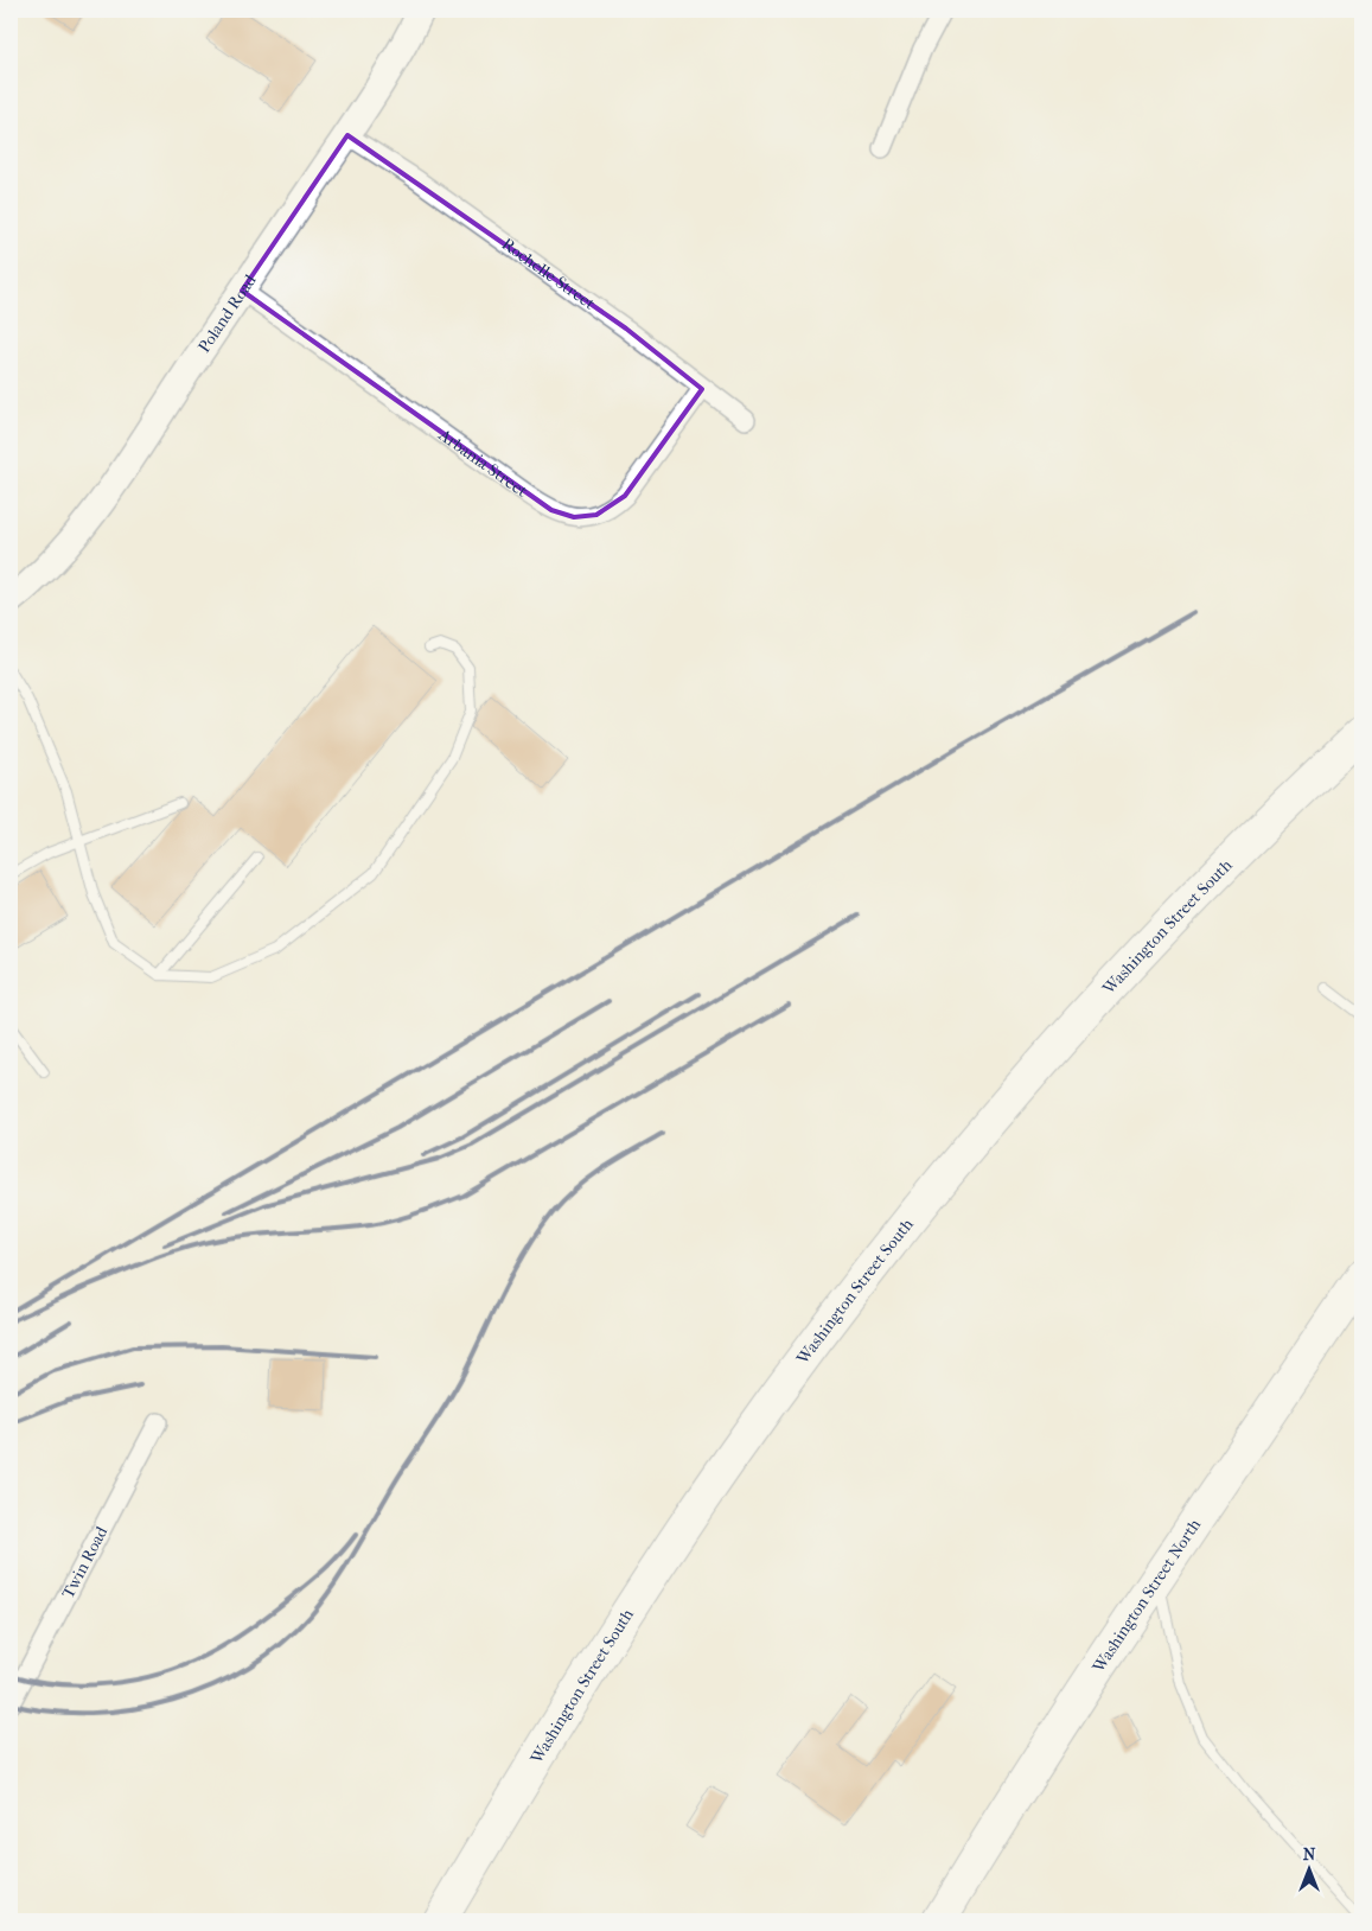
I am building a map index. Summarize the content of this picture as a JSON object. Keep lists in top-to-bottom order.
{
  "streets": {
    "highway": ["Washington Street South", "Washington Street North"],
    "street": [
      "Rochelle Street",
      "Poland Road",
      "Arbania Street",
      "Twin Road"
    ]
  },
  "crossings": [
    ["Rochelle Street", "Poland Road"],
    ["Rochelle Street", "Arbania Street"],
    ["Poland Road", "Arbania Street"]
  ],
  "north": "top"
}
